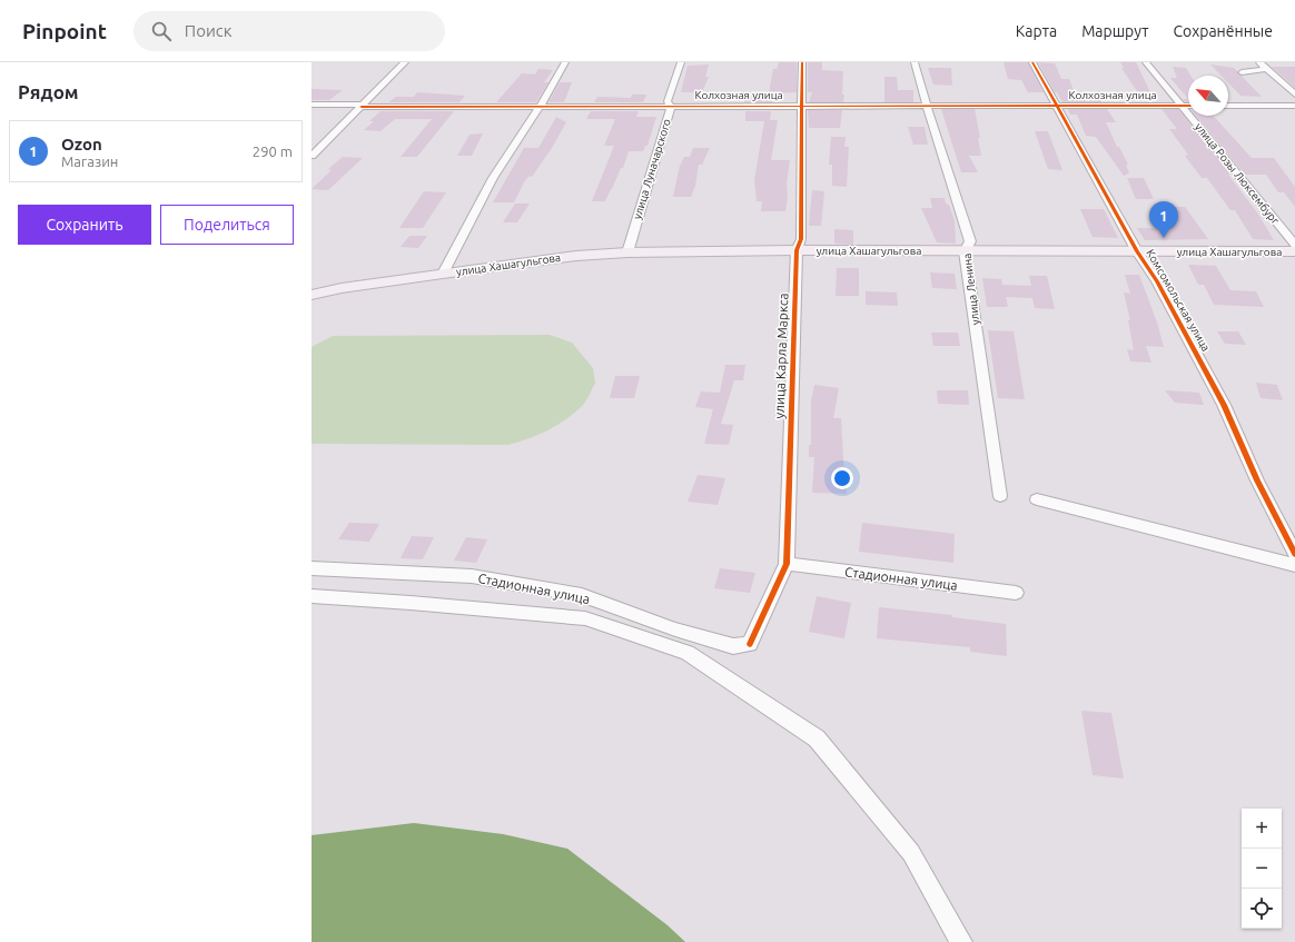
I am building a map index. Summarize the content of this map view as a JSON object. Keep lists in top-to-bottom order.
{
  "streets": {
    "main road": ["улица Хашагульгова"],
    "street": [
      "Колхозная улица",
      "улица Луначарского",
      "улица Розы Люксембург",
      "улица Ленина",
      "Комсомольская улица",
      "улица Карла Маркса",
      "Стадионная улица"
    ]
  },
  "crossings": [
    ["Колхозная улица", "улица Луначарского"],
    ["Колхозная улица", "улица Розы Люксембург"],
    ["Колхозная улица", "улица Ленина"],
    ["Колхозная улица", "Комсомольская улица"],
    ["Колхозная улица", "улица Карла Маркса"],
    ["улица Луначарского", "улица Хашагульгова"],
    ["улица Хашагульгова", "улица Ленина"],
    ["улица Хашагульгова", "Комсомольская улица"],
    ["улица Хашагульгова", "улица Карла Маркса"],
    ["улица Карла Маркса", "Стадионная улица"]
  ],
  "north": "top left",
  "page": {
    "header": "Pinpoint",
    "search": "Поиск",
    "nav": ["Карта", "Маршрут", "Сохранённые"],
    "heading": "Рядом",
    "list": [
      {
        "mark": "1",
        "name": "Ozon",
        "note": "Магазин",
        "value": "290 m"
      }
    ],
    "buttons": ["Сохранить", "Поделиться"],
    "pins": "1",
    "map_buttons": ["+", "−"]
  }
}
